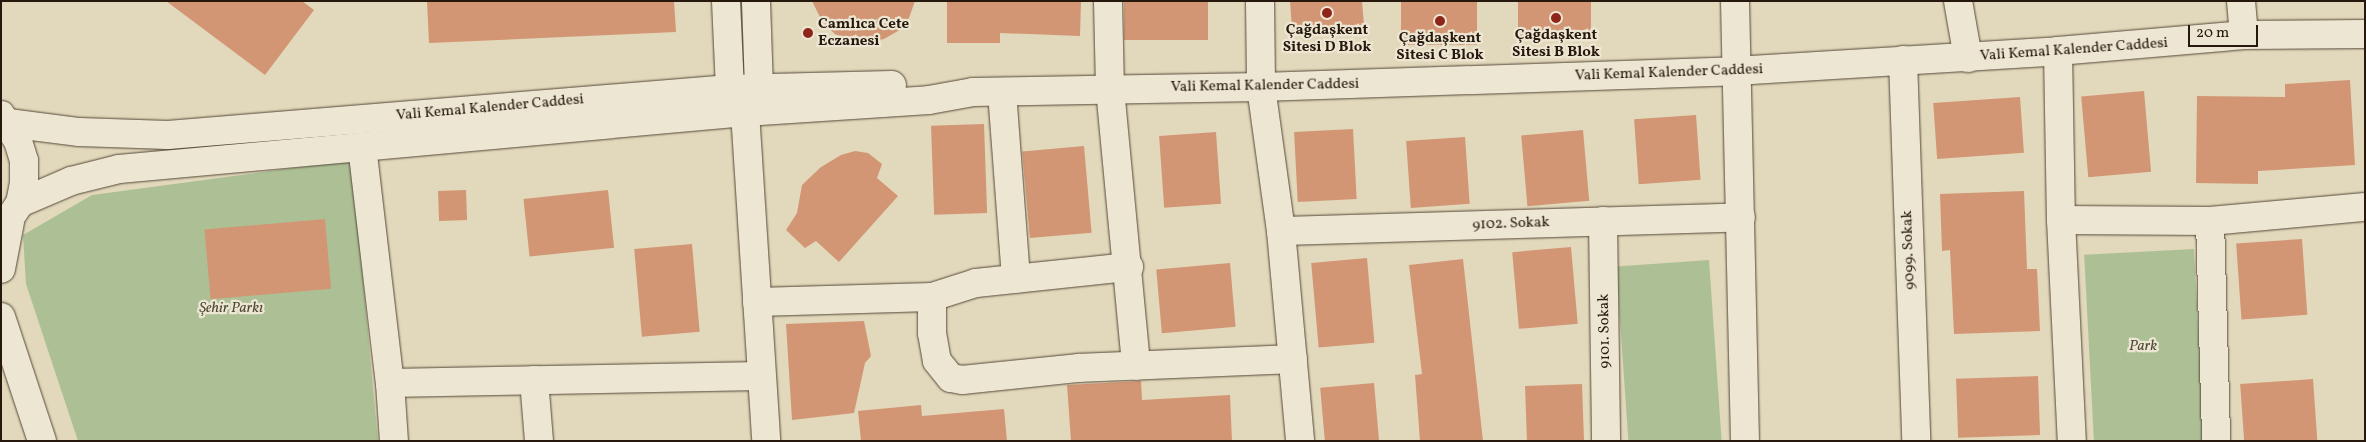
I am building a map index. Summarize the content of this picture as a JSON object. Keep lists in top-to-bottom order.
{
  "streets": {
    "street": [
      "Vali Kemal Kalender Caddesi",
      "9102. Sokak",
      "9099. Sokak",
      "9101. Sokak"
    ]
  },
  "crossings": [
    ["Vali Kemal Kalender Caddesi", "9099. Sokak"],
    ["9102. Sokak", "9101. Sokak"]
  ],
  "parks": ["Şehir Parkı", "Park"],
  "places": [
    "Çağdaşkent Sitesi D Blok",
    "Çağdaşkent Sitesi B Blok",
    "Çağdaşkent Sitesi C Blok",
    "Camlıca Cete Eczanesi"
  ],
  "scale_bar": "20 m"
}
